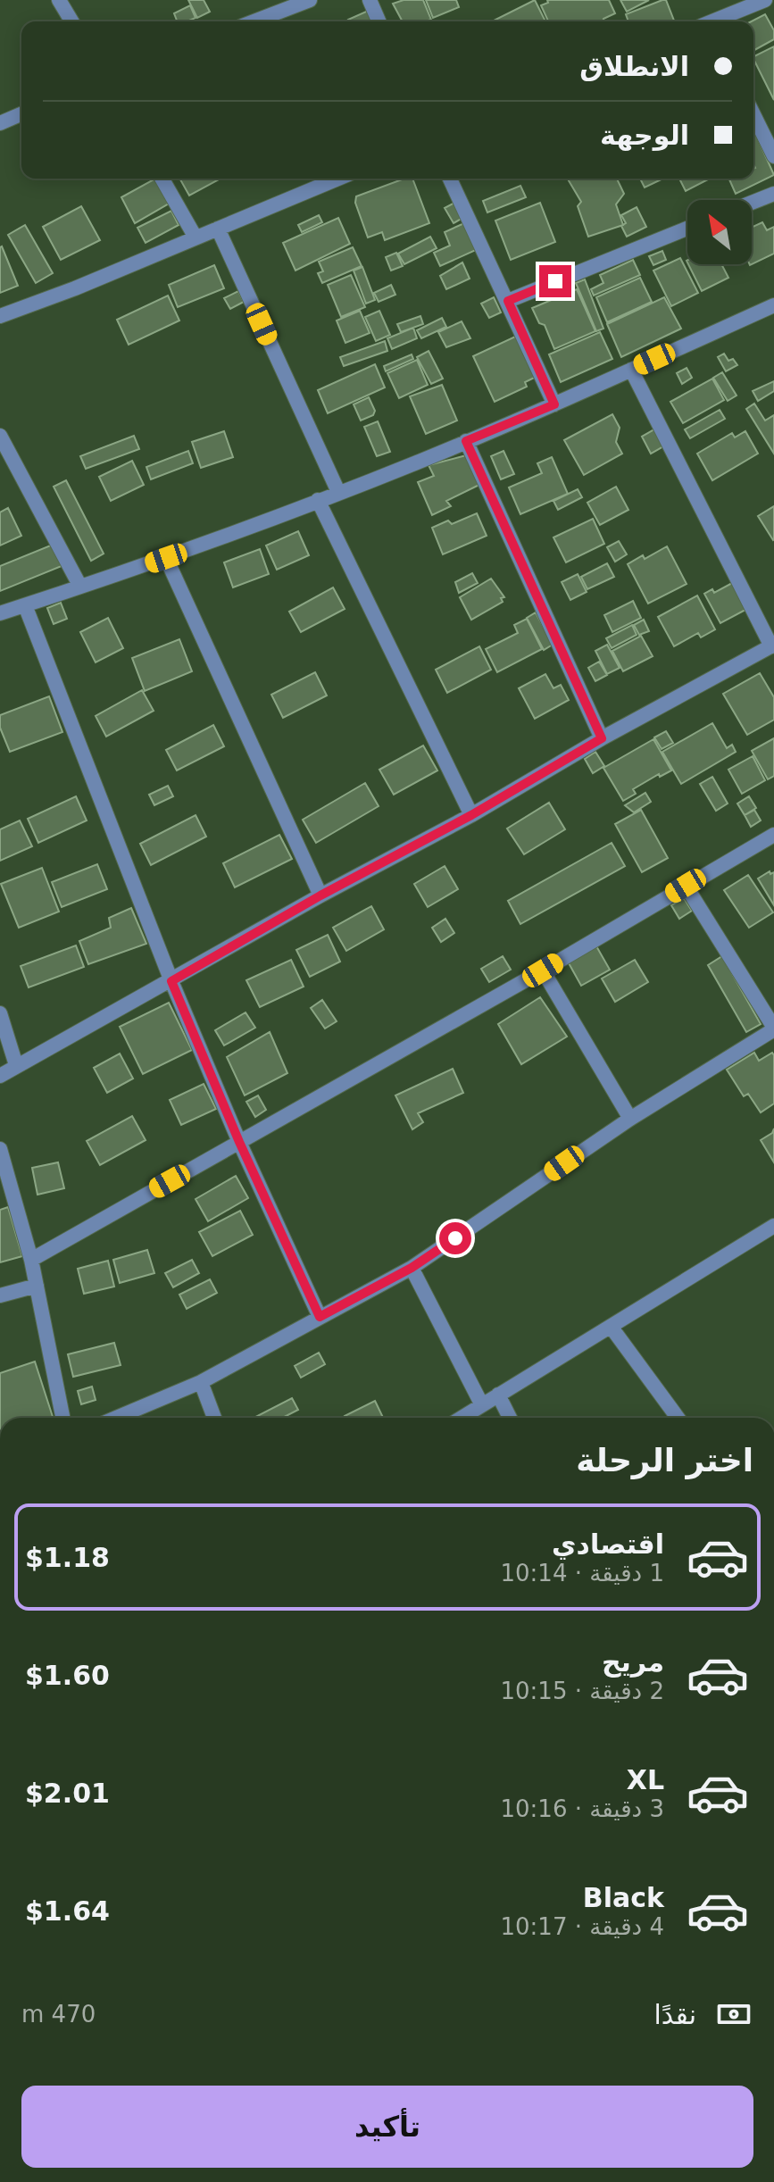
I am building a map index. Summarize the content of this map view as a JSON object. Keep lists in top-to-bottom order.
{
  "north": "top left",
  "page": {
    "banner": ["الانطلاق", "الوجهة"],
    "heading": "اختر الرحلة",
    "list": [
      {
        "name": "اقتصادي",
        "note": "1 دقيقة · 10:14",
        "value": "$1.18"
      },
      {
        "name": "مريح",
        "note": "2 دقيقة · 10:15",
        "value": "$1.60"
      },
      {
        "name": "XL",
        "note": "3 دقيقة · 10:16",
        "value": "$2.01"
      },
      {
        "name": "Black",
        "note": "4 دقيقة · 10:17",
        "value": "$1.64"
      }
    ],
    "pay": ["نقدًا", "470 m"],
    "buttons": "تأكيد"
  }
}
